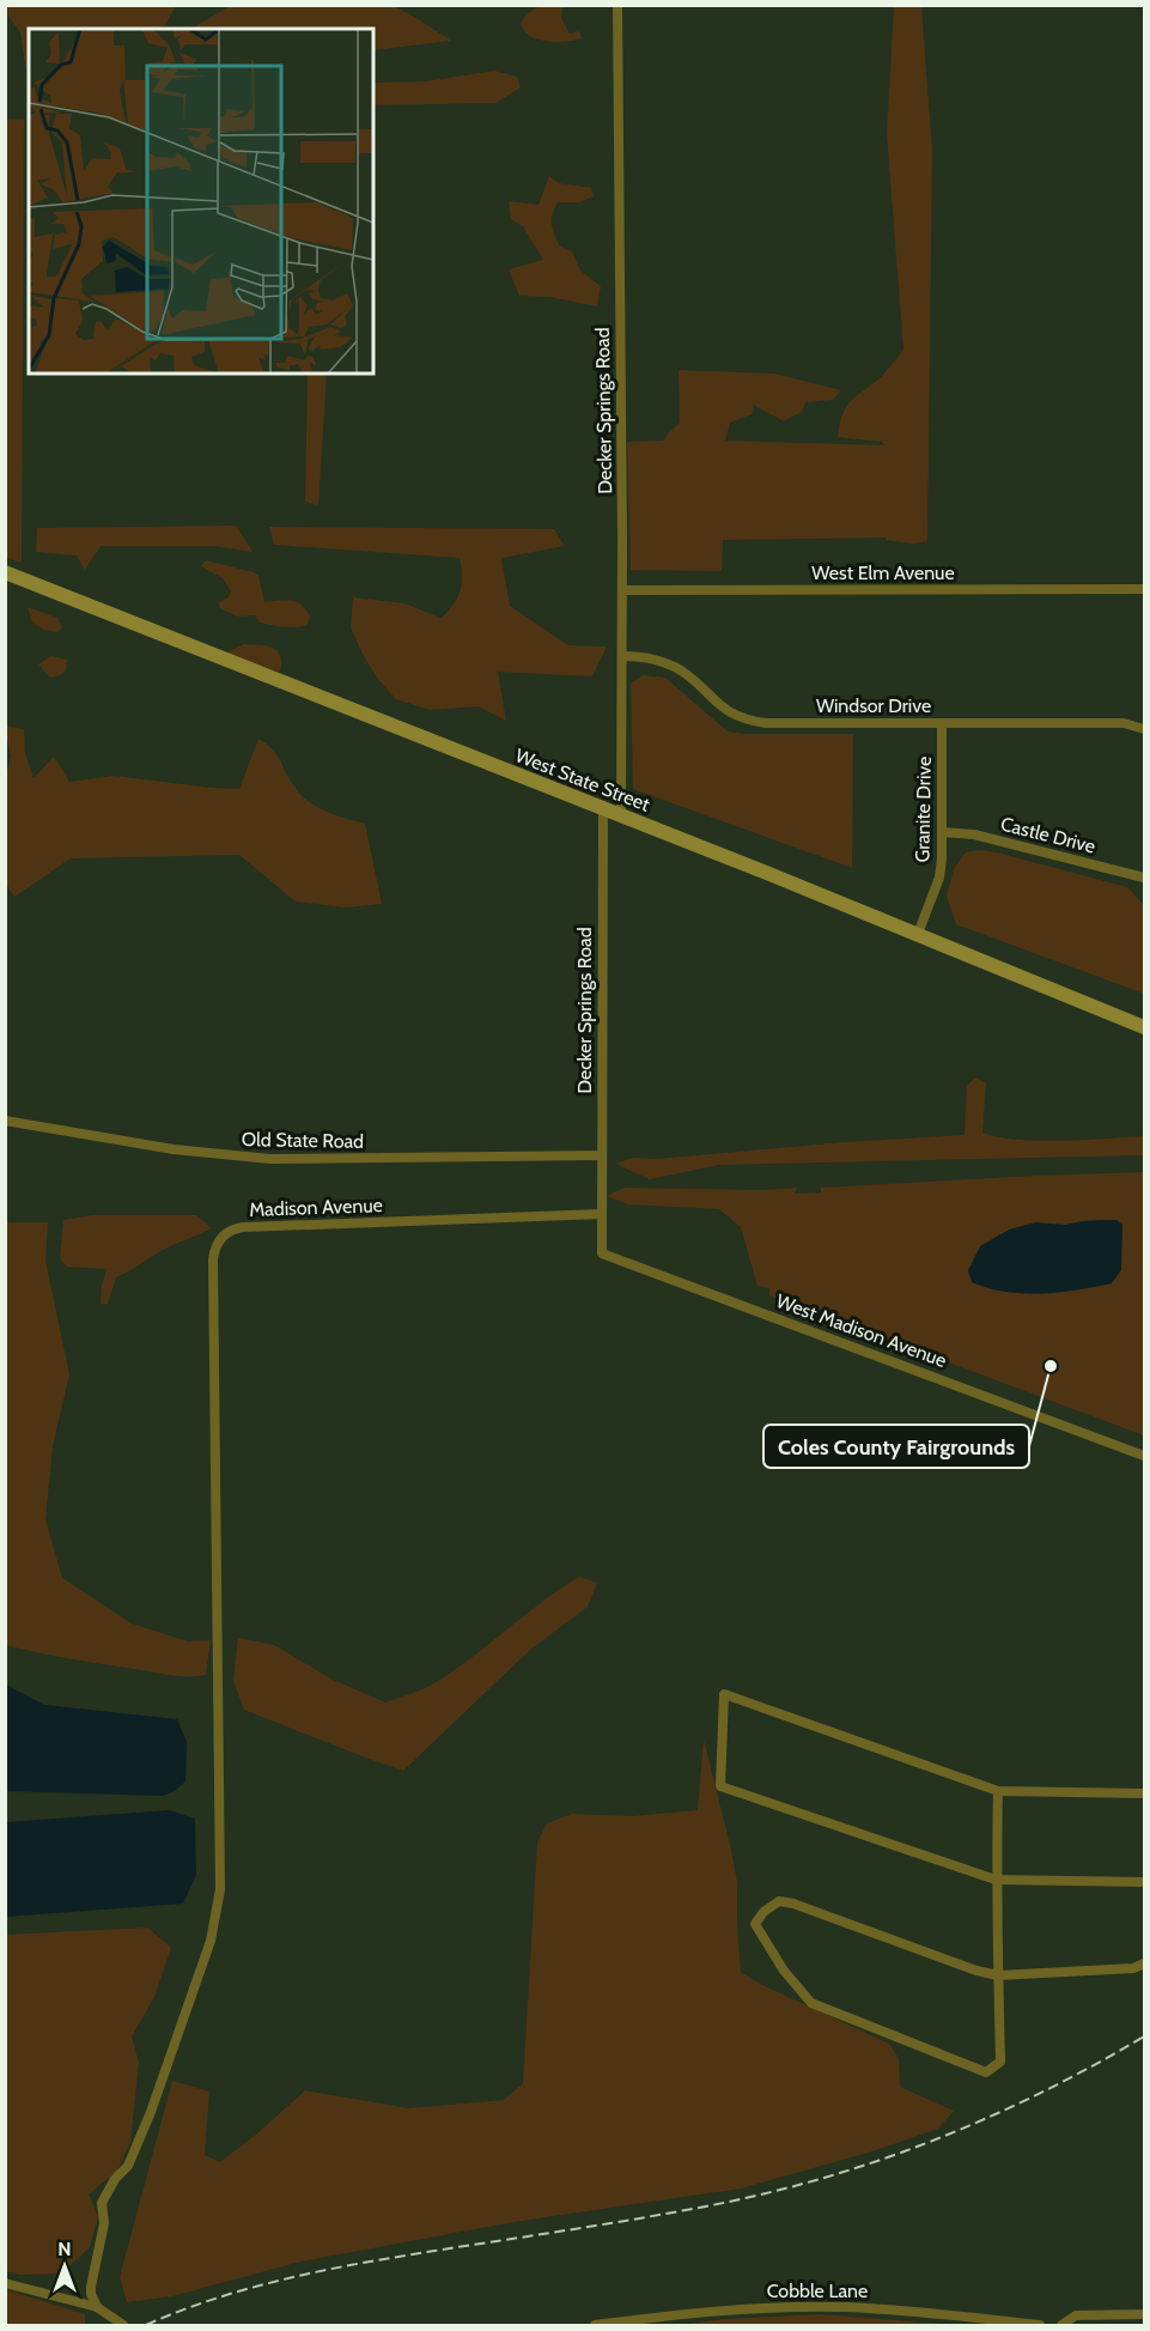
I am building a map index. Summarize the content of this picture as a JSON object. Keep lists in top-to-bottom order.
{
  "streets": {
    "street": [
      "Decker Springs Road",
      "West Elm Avenue",
      "Windsor Drive",
      "West State Street",
      "Granite Drive",
      "Castle Drive",
      "Old State Road",
      "Madison Avenue",
      "West Madison Avenue",
      "Cobble Lane"
    ]
  },
  "crossings": [
    ["Decker Springs Road", "West Elm Avenue"],
    ["Decker Springs Road", "Windsor Drive"],
    ["Decker Springs Road", "West State Street"],
    ["Decker Springs Road", "Old State Road"],
    ["Decker Springs Road", "Madison Avenue"],
    ["Decker Springs Road", "West Madison Avenue"],
    ["Windsor Drive", "Granite Drive"],
    ["West State Street", "Granite Drive"],
    ["Granite Drive", "Castle Drive"],
    ["Madison Avenue", "West Madison Avenue"]
  ],
  "places": ["Coles County Fairgrounds"],
  "north": "top"
}
